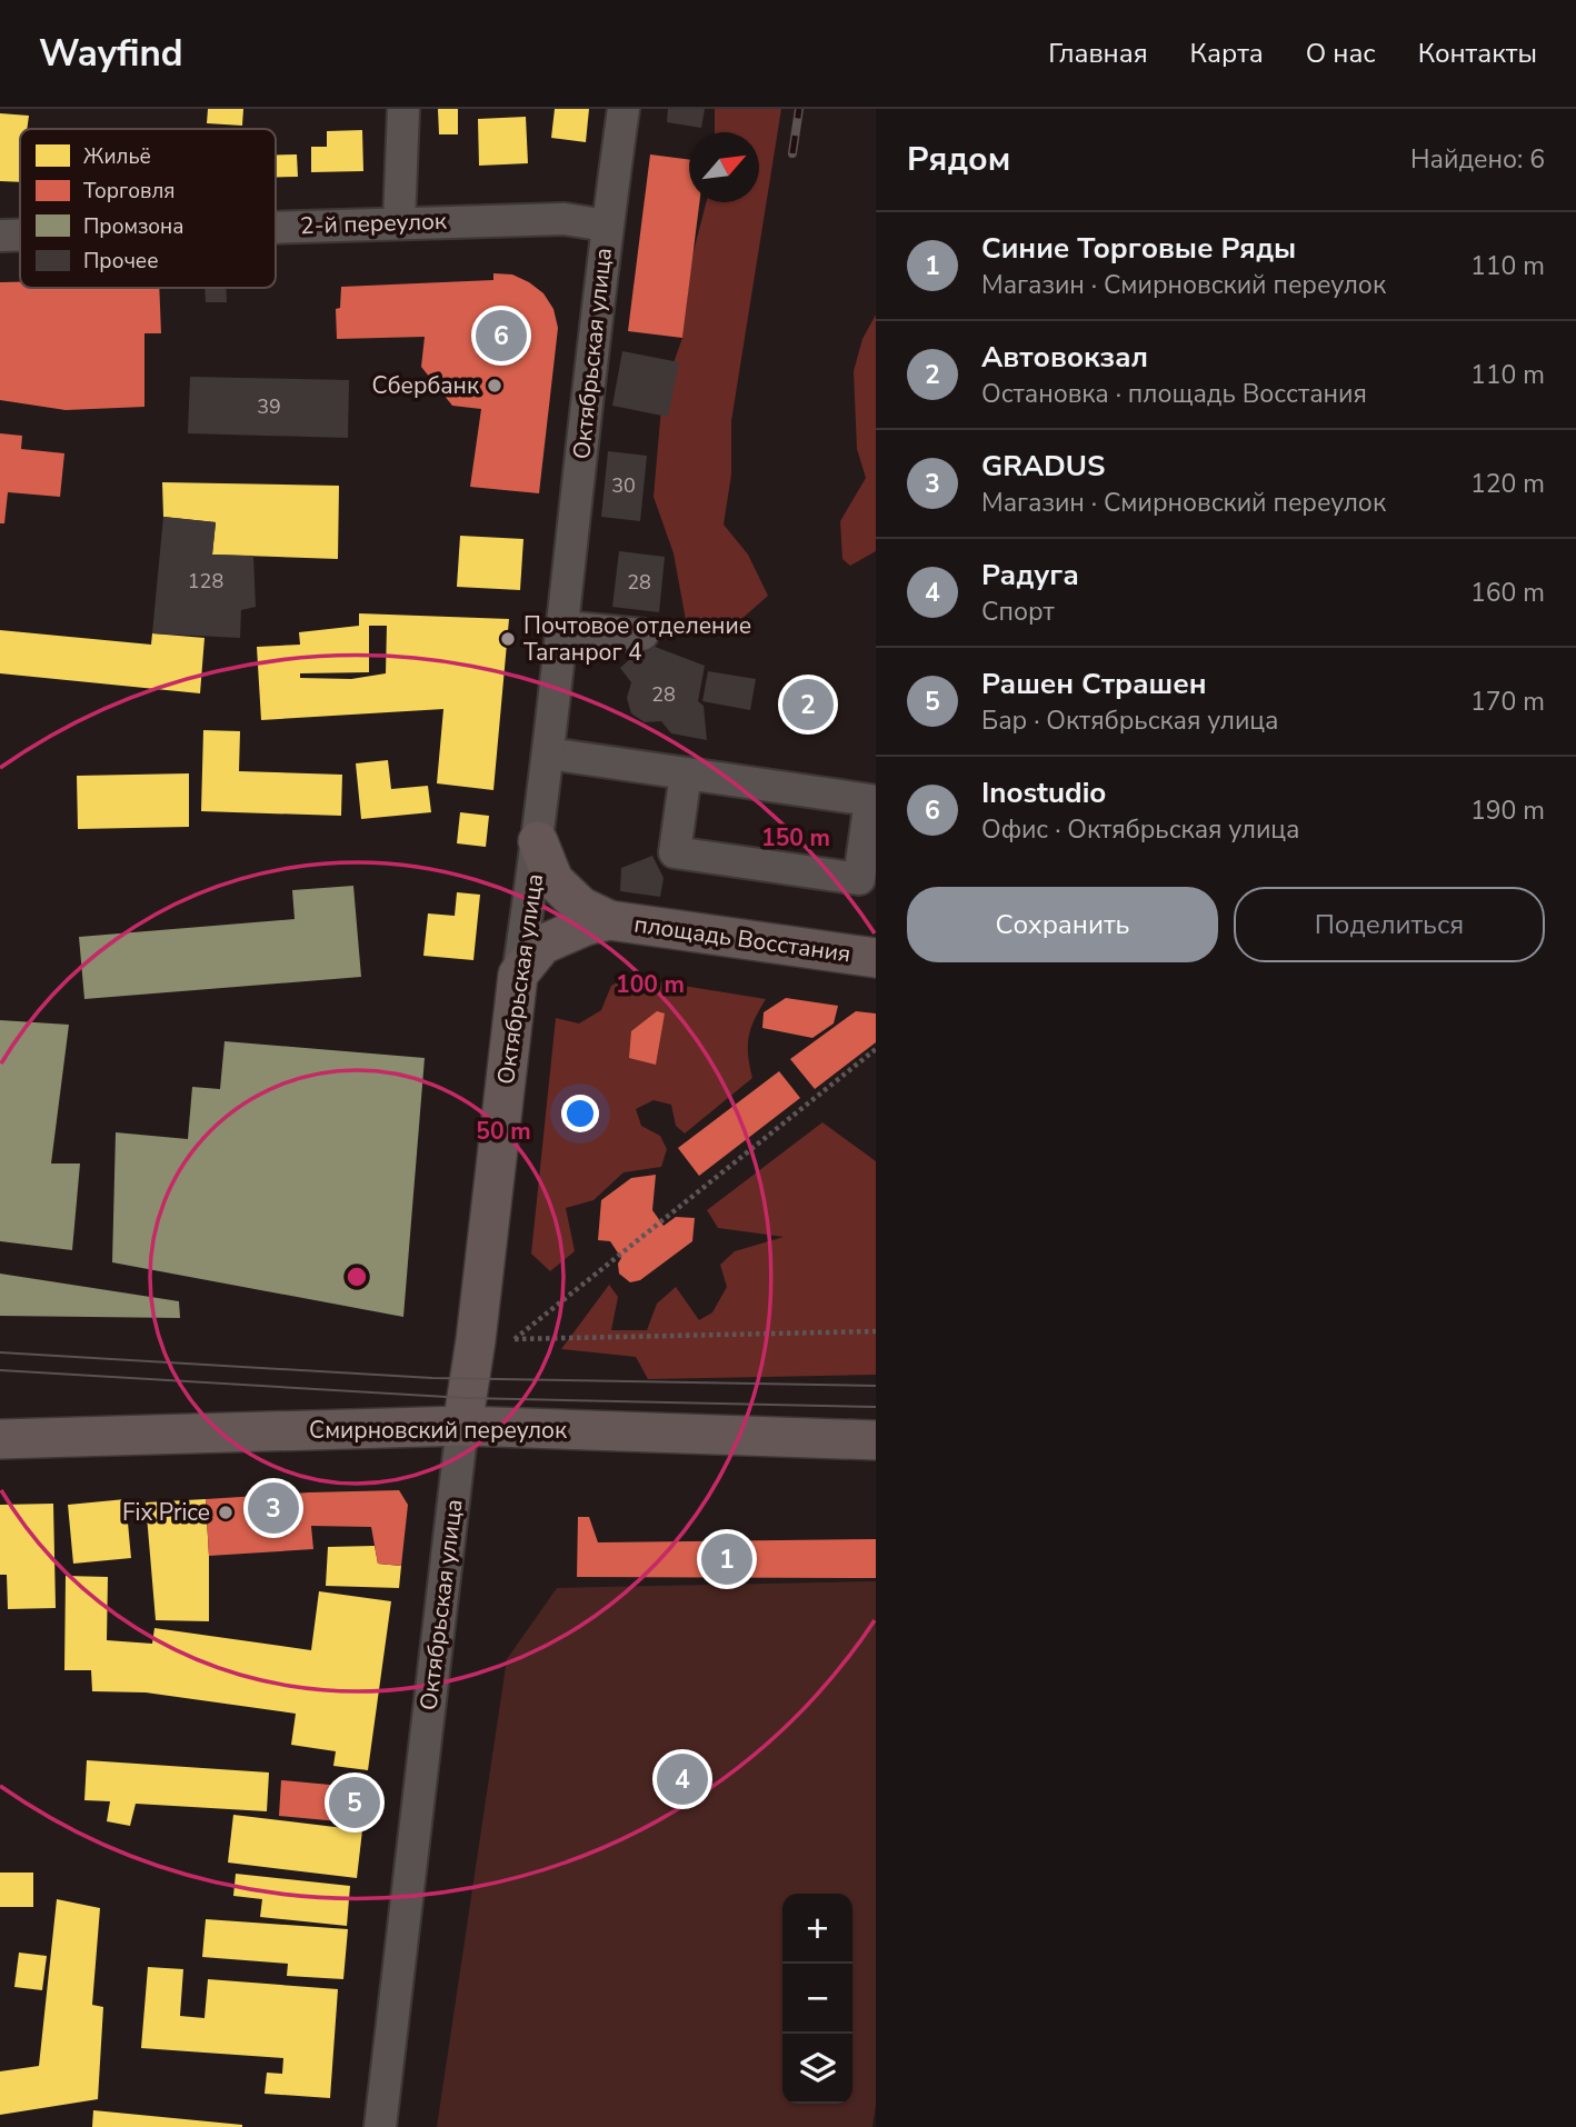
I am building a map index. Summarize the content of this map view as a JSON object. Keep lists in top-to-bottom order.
{
  "streets": {
    "main road": ["Октябрьская улица", "площадь Восстания", "Смирновский переулок"],
    "street": ["2-й переулок"]
  },
  "crossings": [
    ["2-й переулок", "Октябрьская улица"],
    ["Октябрьская улица", "площадь Восстания"],
    ["Октябрьская улица", "Смирновский переулок"]
  ],
  "places": ["Сбербанк", "Почтовое отделение Таганрог 4", "Fix Price"],
  "house_numbers": [
    "39",
    "30",
    "128",
    "28",
    "28"
  ],
  "legend": [
    "Жильё",
    "Торговля",
    "Промзона",
    "Прочее"
  ],
  "north": "top right",
  "page": {
    "header": "Wayfind",
    "nav": [
      "Главная",
      "Карта",
      "О нас",
      "Контакты"
    ],
    "heading": ["Рядом", "Найдено: 6"],
    "list": [
      {
        "mark": "1",
        "name": "Синие Торговые Ряды",
        "note": "Магазин · Смирновский переулок",
        "value": "110 m"
      },
      {
        "mark": "2",
        "name": "Автовокзал",
        "note": "Остановка · площадь Восстания",
        "value": "110 m"
      },
      {
        "mark": "3",
        "name": "GRADUS",
        "note": "Магазин · Смирновский переулок",
        "value": "120 m"
      },
      {
        "mark": "4",
        "name": "Радуга",
        "note": "Спорт",
        "value": "160 m"
      },
      {
        "mark": "5",
        "name": "Рашен Страшен",
        "note": "Бар · Октябрьская улица",
        "value": "170 m"
      },
      {
        "mark": "6",
        "name": "Inostudio",
        "note": "Офис · Октябрьская улица",
        "value": "190 m"
      }
    ],
    "pins": [
      "6",
      "2",
      "3",
      "1",
      "4",
      "5"
    ],
    "buttons": ["Сохранить", "Поделиться"],
    "map_buttons": ["+", "−"]
  },
  "rings": ["150 m", "100 m", "50 m"]
}
